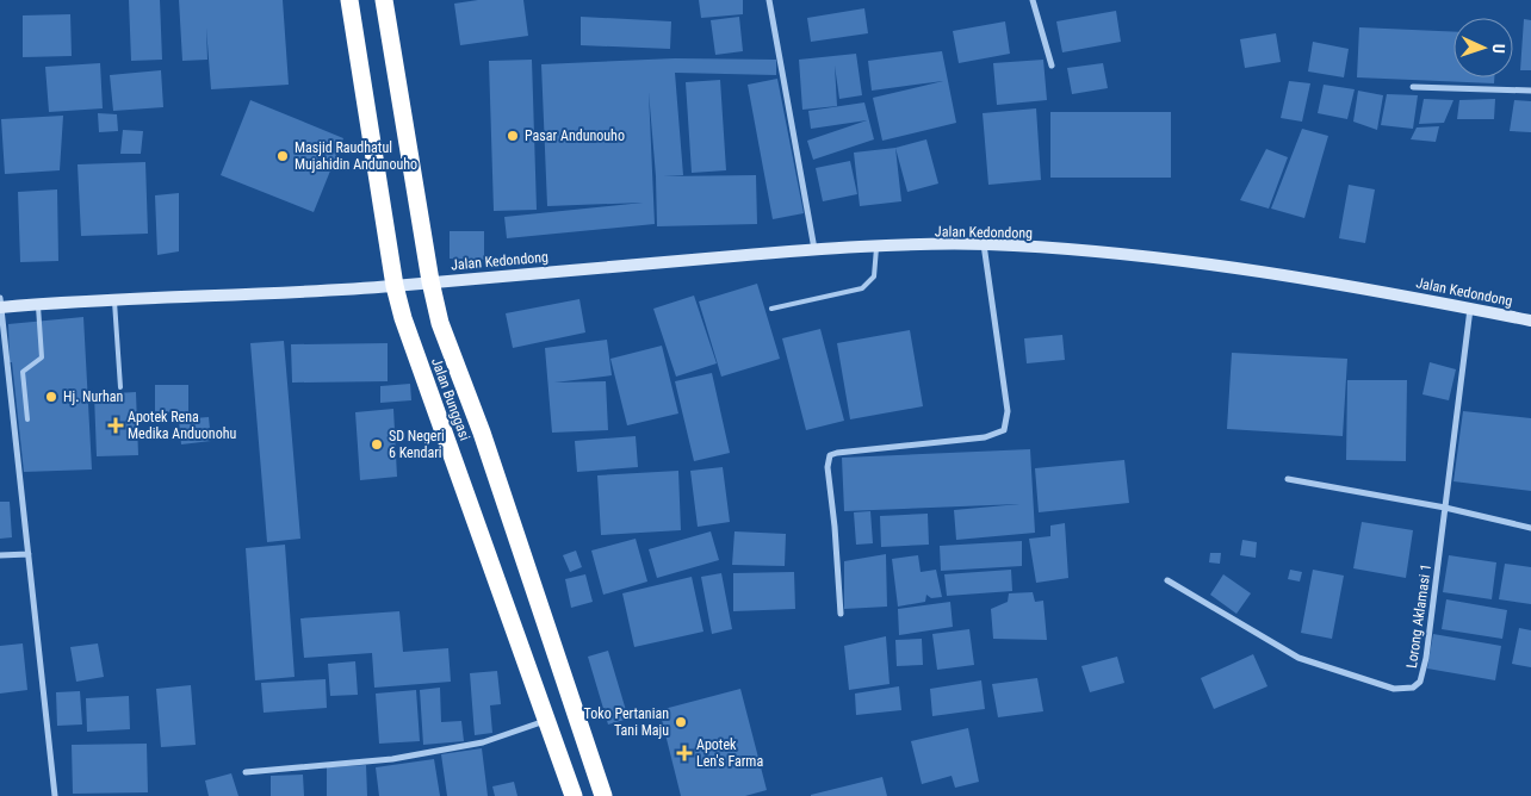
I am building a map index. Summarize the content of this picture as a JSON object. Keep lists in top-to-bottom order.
{
  "streets": {
    "highway": ["Jalan Bunggasi"],
    "street": ["Jalan Kedondong", "Lorong Aklamasi 1"]
  },
  "crossings": [
    ["Jalan Kedondong", "Jalan Bunggasi"],
    ["Jalan Kedondong", "Lorong Aklamasi 1"]
  ],
  "places": {
    "other": [
      "Pasar Andunouho",
      "Masjid Raudhatul Mujahidin Andunouho",
      "Hj. Nurhan",
      "SD Negeri 6 Kendari",
      "Toko Pertanian Tani Maju"
    ],
    "health": ["Apotek Rena Medika Anduonohu", "Apotek Len's Farma"]
  },
  "north": "right"
}
